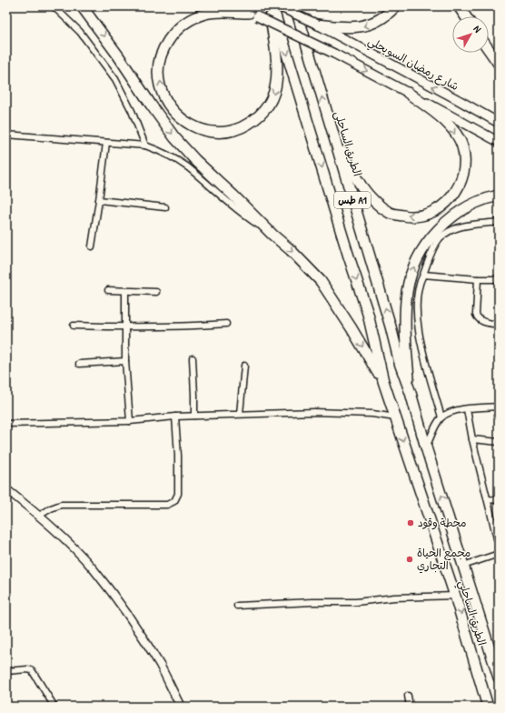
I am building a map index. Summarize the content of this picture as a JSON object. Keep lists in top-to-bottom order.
{
  "streets": {
    "highway": ["الطريق الساحلى", "طس A1", "الطريق الساحلي"],
    "main road": ["شارع رمضان السويحلي"]
  },
  "crossings": [
    ["الطريق الساحلى", "الطريق الساحلي"],
    ["طس A1", "الطريق الساحلي"]
  ],
  "places": ["محطة وقود", "مجمع الحياة التجاري"],
  "north": "top right"
}
